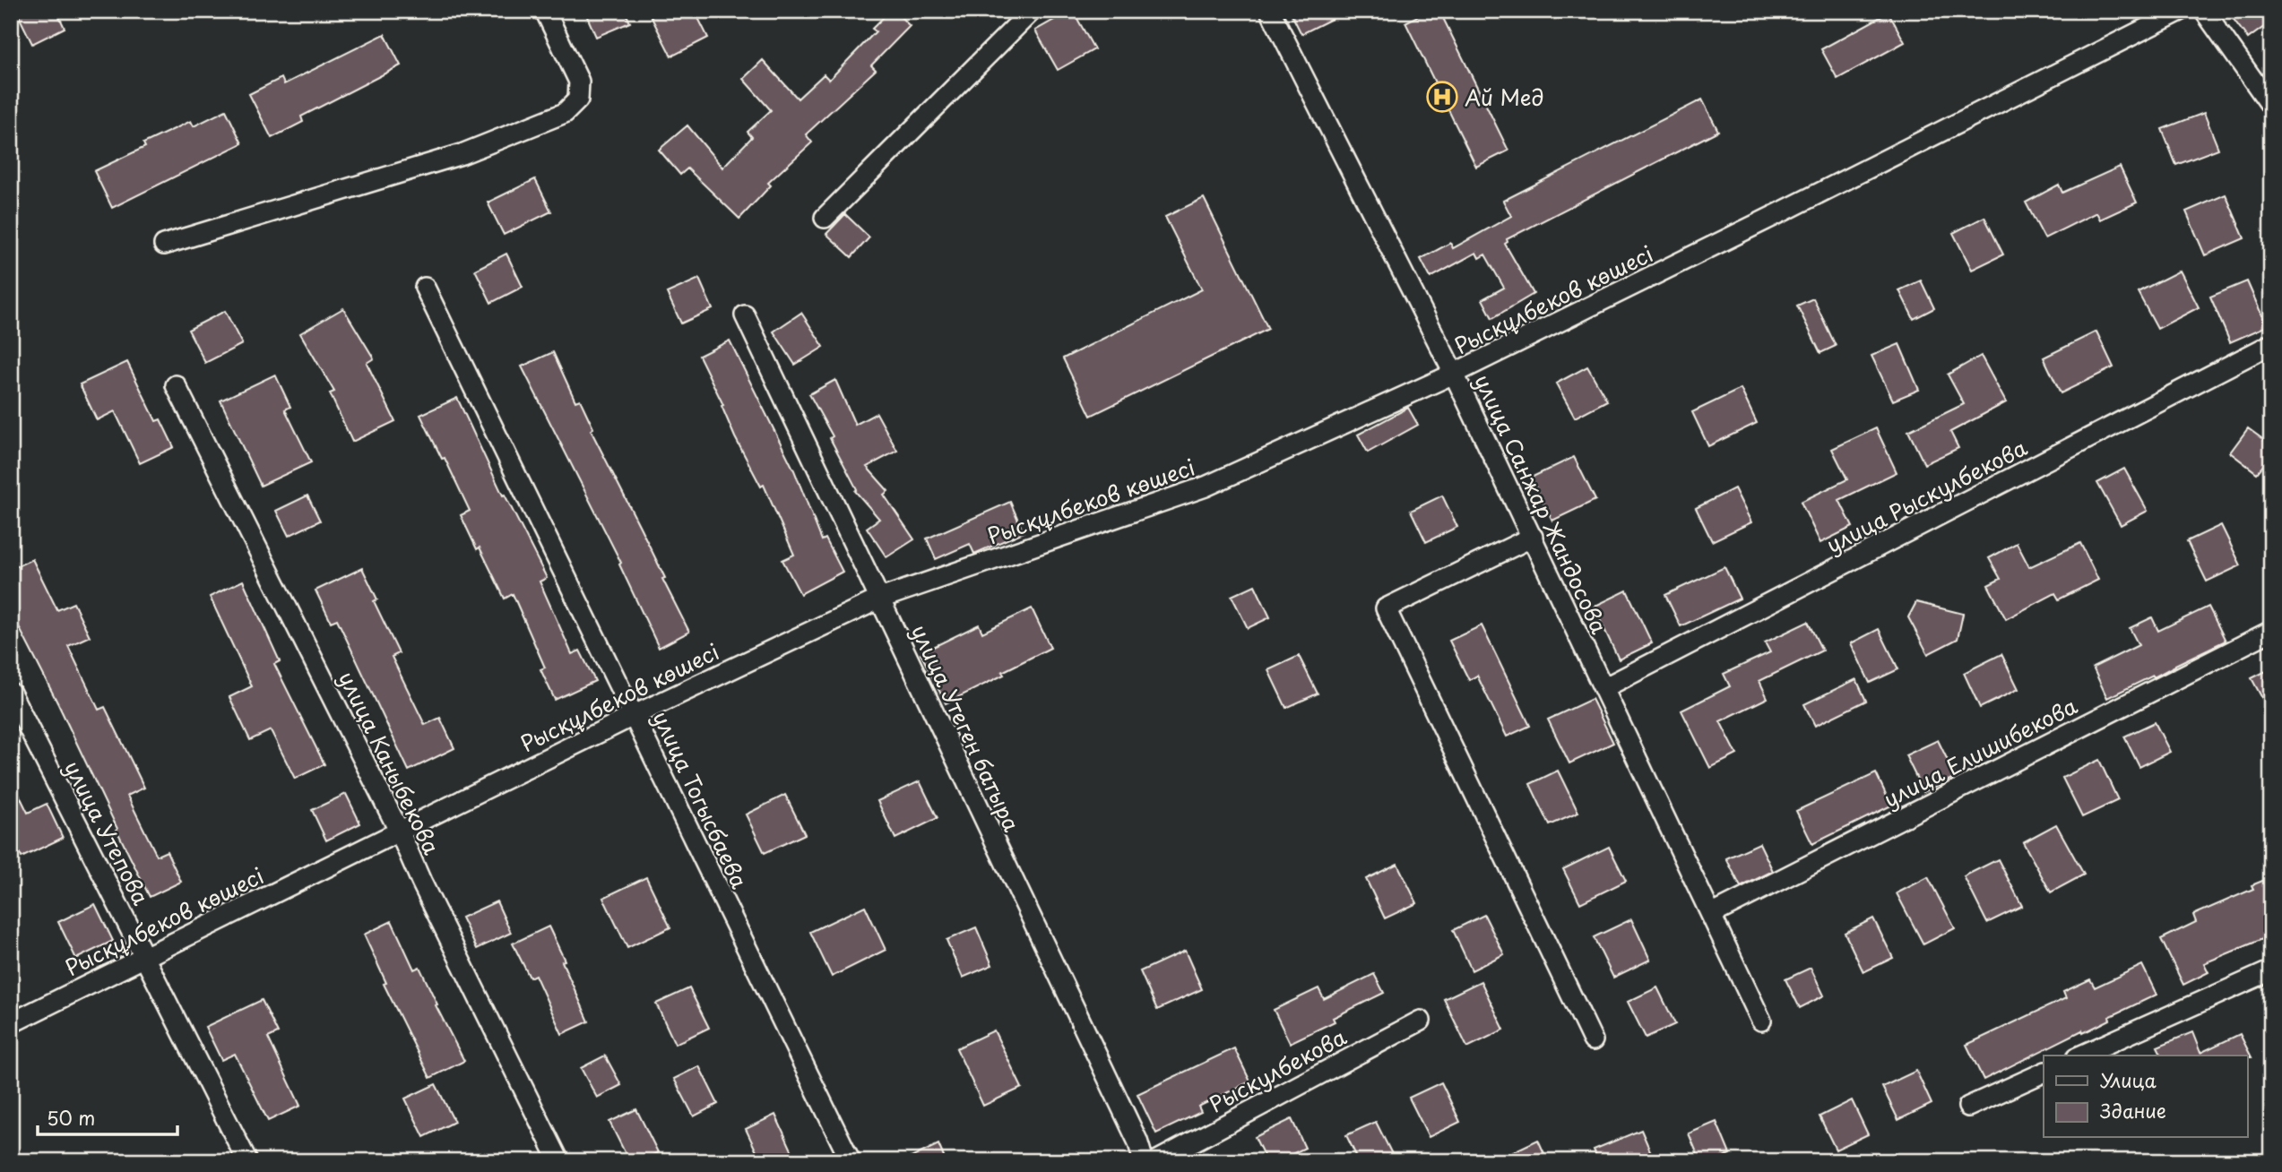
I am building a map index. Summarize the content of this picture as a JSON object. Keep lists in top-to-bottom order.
{
  "streets": {
    "street": [
      "Рысқұлбеков көшесі",
      "улица Рыскулбекова",
      "улица Санжар Жандосова",
      "улица Утеген батыра",
      "улица Елишибекова",
      "улица Каныбекова",
      "улица Тогысбаева",
      "улица Утепова",
      "Рыскулбекова"
    ]
  },
  "crossings": [
    ["Рысқұлбеков көшесі", "улица Санжар Жандосова"],
    ["Рысқұлбеков көшесі", "улица Утеген батыра"],
    ["Рысқұлбеков көшесі", "улица Каныбекова"],
    ["Рысқұлбеков көшесі", "улица Тогысбаева"],
    ["Рысқұлбеков көшесі", "улица Утепова"],
    ["улица Рыскулбекова", "улица Санжар Жандосова"],
    ["улица Санжар Жандосова", "улица Елишибекова"]
  ],
  "places": {
    "hospital": ["Ай Мед"]
  },
  "legend": ["Улица", "Здание"],
  "scale_bar": "50 m"
}
